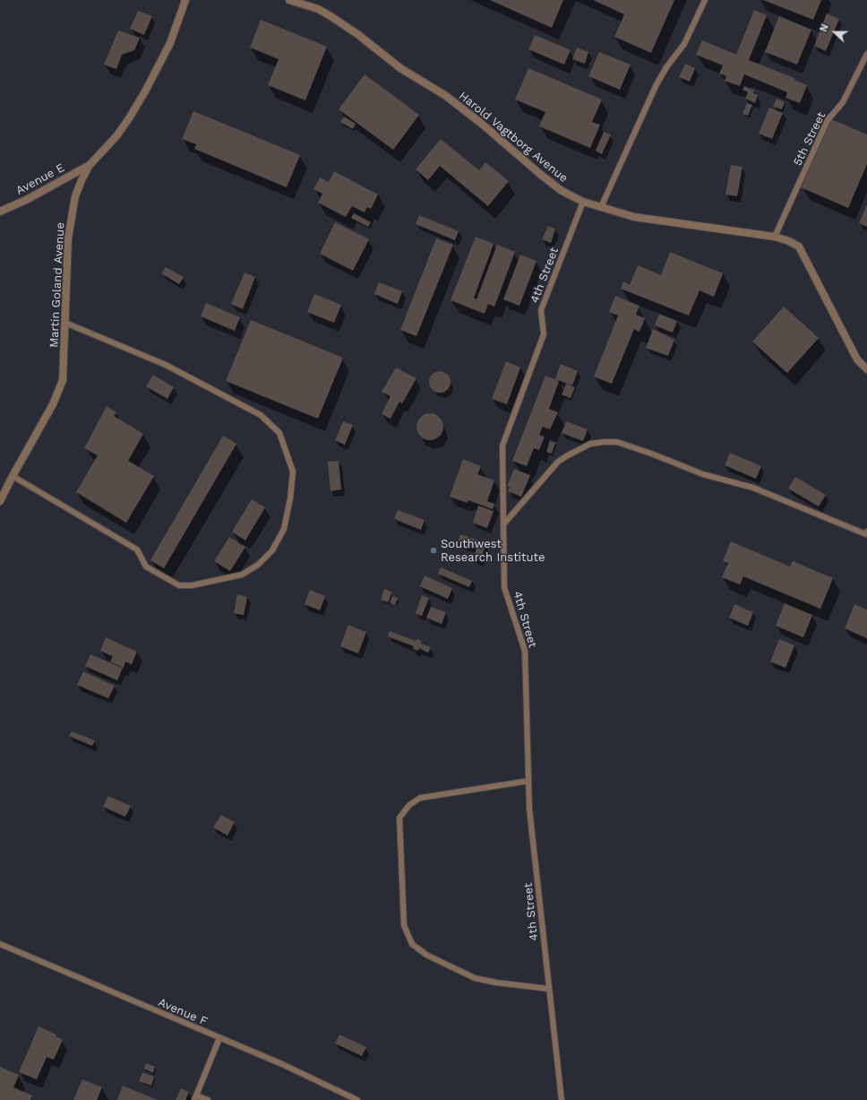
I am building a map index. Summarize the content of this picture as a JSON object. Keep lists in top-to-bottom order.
{
  "streets": {
    "street": ["Harold Vagtborg Avenue", "Avenue E", "Martin Goland Avenue"],
    "lane": ["5th Street", "4th Street", "Avenue F"]
  },
  "crossings": [
    ["Harold Vagtborg Avenue", "5th Street"],
    ["Harold Vagtborg Avenue", "4th Street"],
    ["Avenue E", "Martin Goland Avenue"]
  ],
  "places": ["Southwest Research Institute"],
  "north": "left"
}
